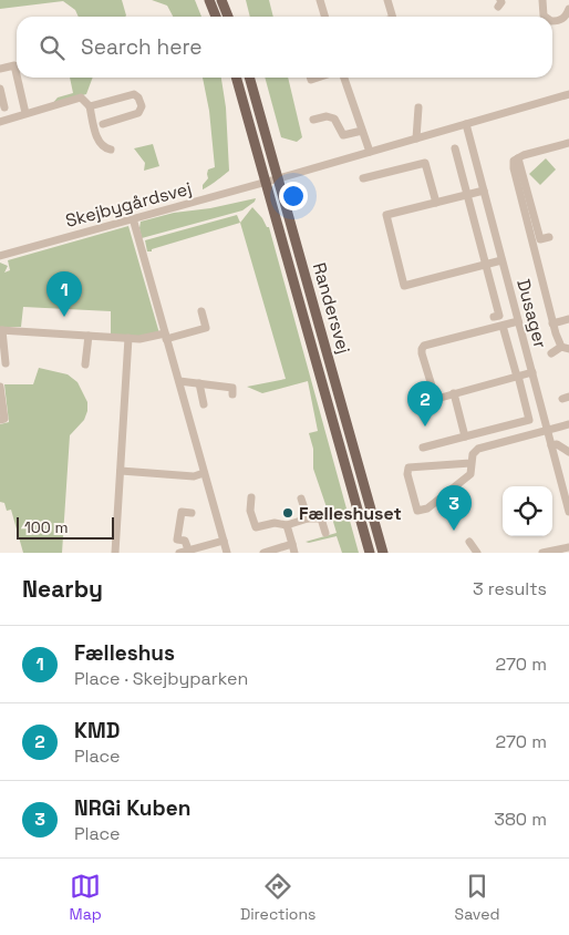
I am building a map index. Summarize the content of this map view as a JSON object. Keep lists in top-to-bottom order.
{
  "streets": {
    "main road": ["Randersvej"],
    "street": ["Skejbygårdsvej", "Dusager"]
  },
  "crossings": [
    ["Skejbygårdsvej", "Randersvej"],
    ["Skejbygårdsvej", "Dusager"]
  ],
  "places": ["Fælleshuset"],
  "scale_bar": "100 m",
  "page": {
    "search": "Search here",
    "pins": ["1", "2", "3"],
    "scale": "100 m",
    "heading": ["Nearby", "3 results"],
    "list": [
      {
        "mark": "1",
        "name": "Fælleshus",
        "note": "Place · Skejbyparken",
        "value": "270 m"
      },
      {
        "mark": "2",
        "name": "KMD",
        "note": "Place",
        "value": "270 m"
      },
      {
        "mark": "3",
        "name": "NRGi Kuben",
        "note": "Place",
        "value": "380 m"
      }
    ],
    "nav": ["Map", "Directions", "Saved"]
  }
}
